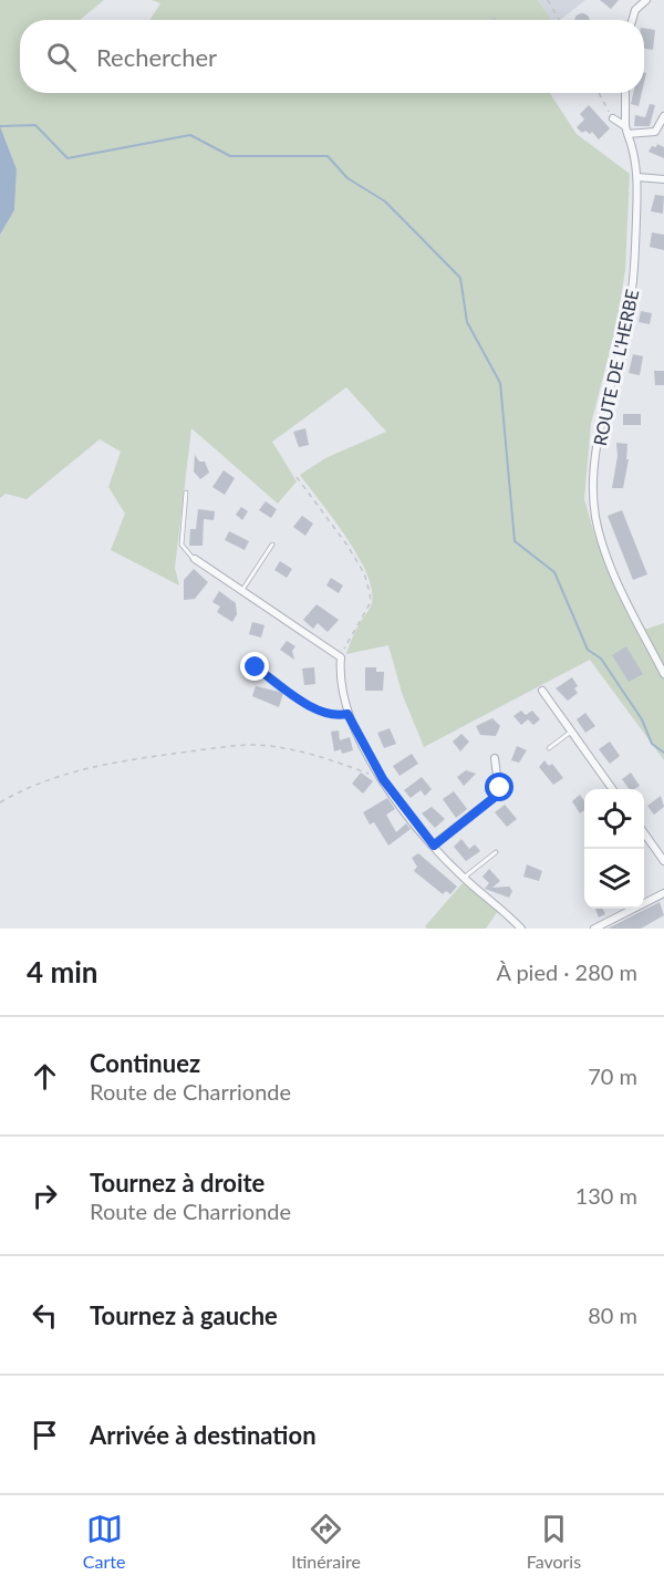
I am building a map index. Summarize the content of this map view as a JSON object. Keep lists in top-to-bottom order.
{
  "streets": {
    "street": ["ROUTE DE L'HERBE"]
  },
  "page": {
    "search": "Rechercher",
    "heading": ["4 min", "À pied · 280 m"],
    "list": [
      ["Continuez", "Route de Charrionde", "70 m"],
      ["Tournez à droite", "Route de Charrionde", "130 m"],
      ["Tournez à gauche", "80 m"],
      "Arrivée à destination"
    ],
    "nav": ["Carte", "Itinéraire", "Favoris"]
  }
}
